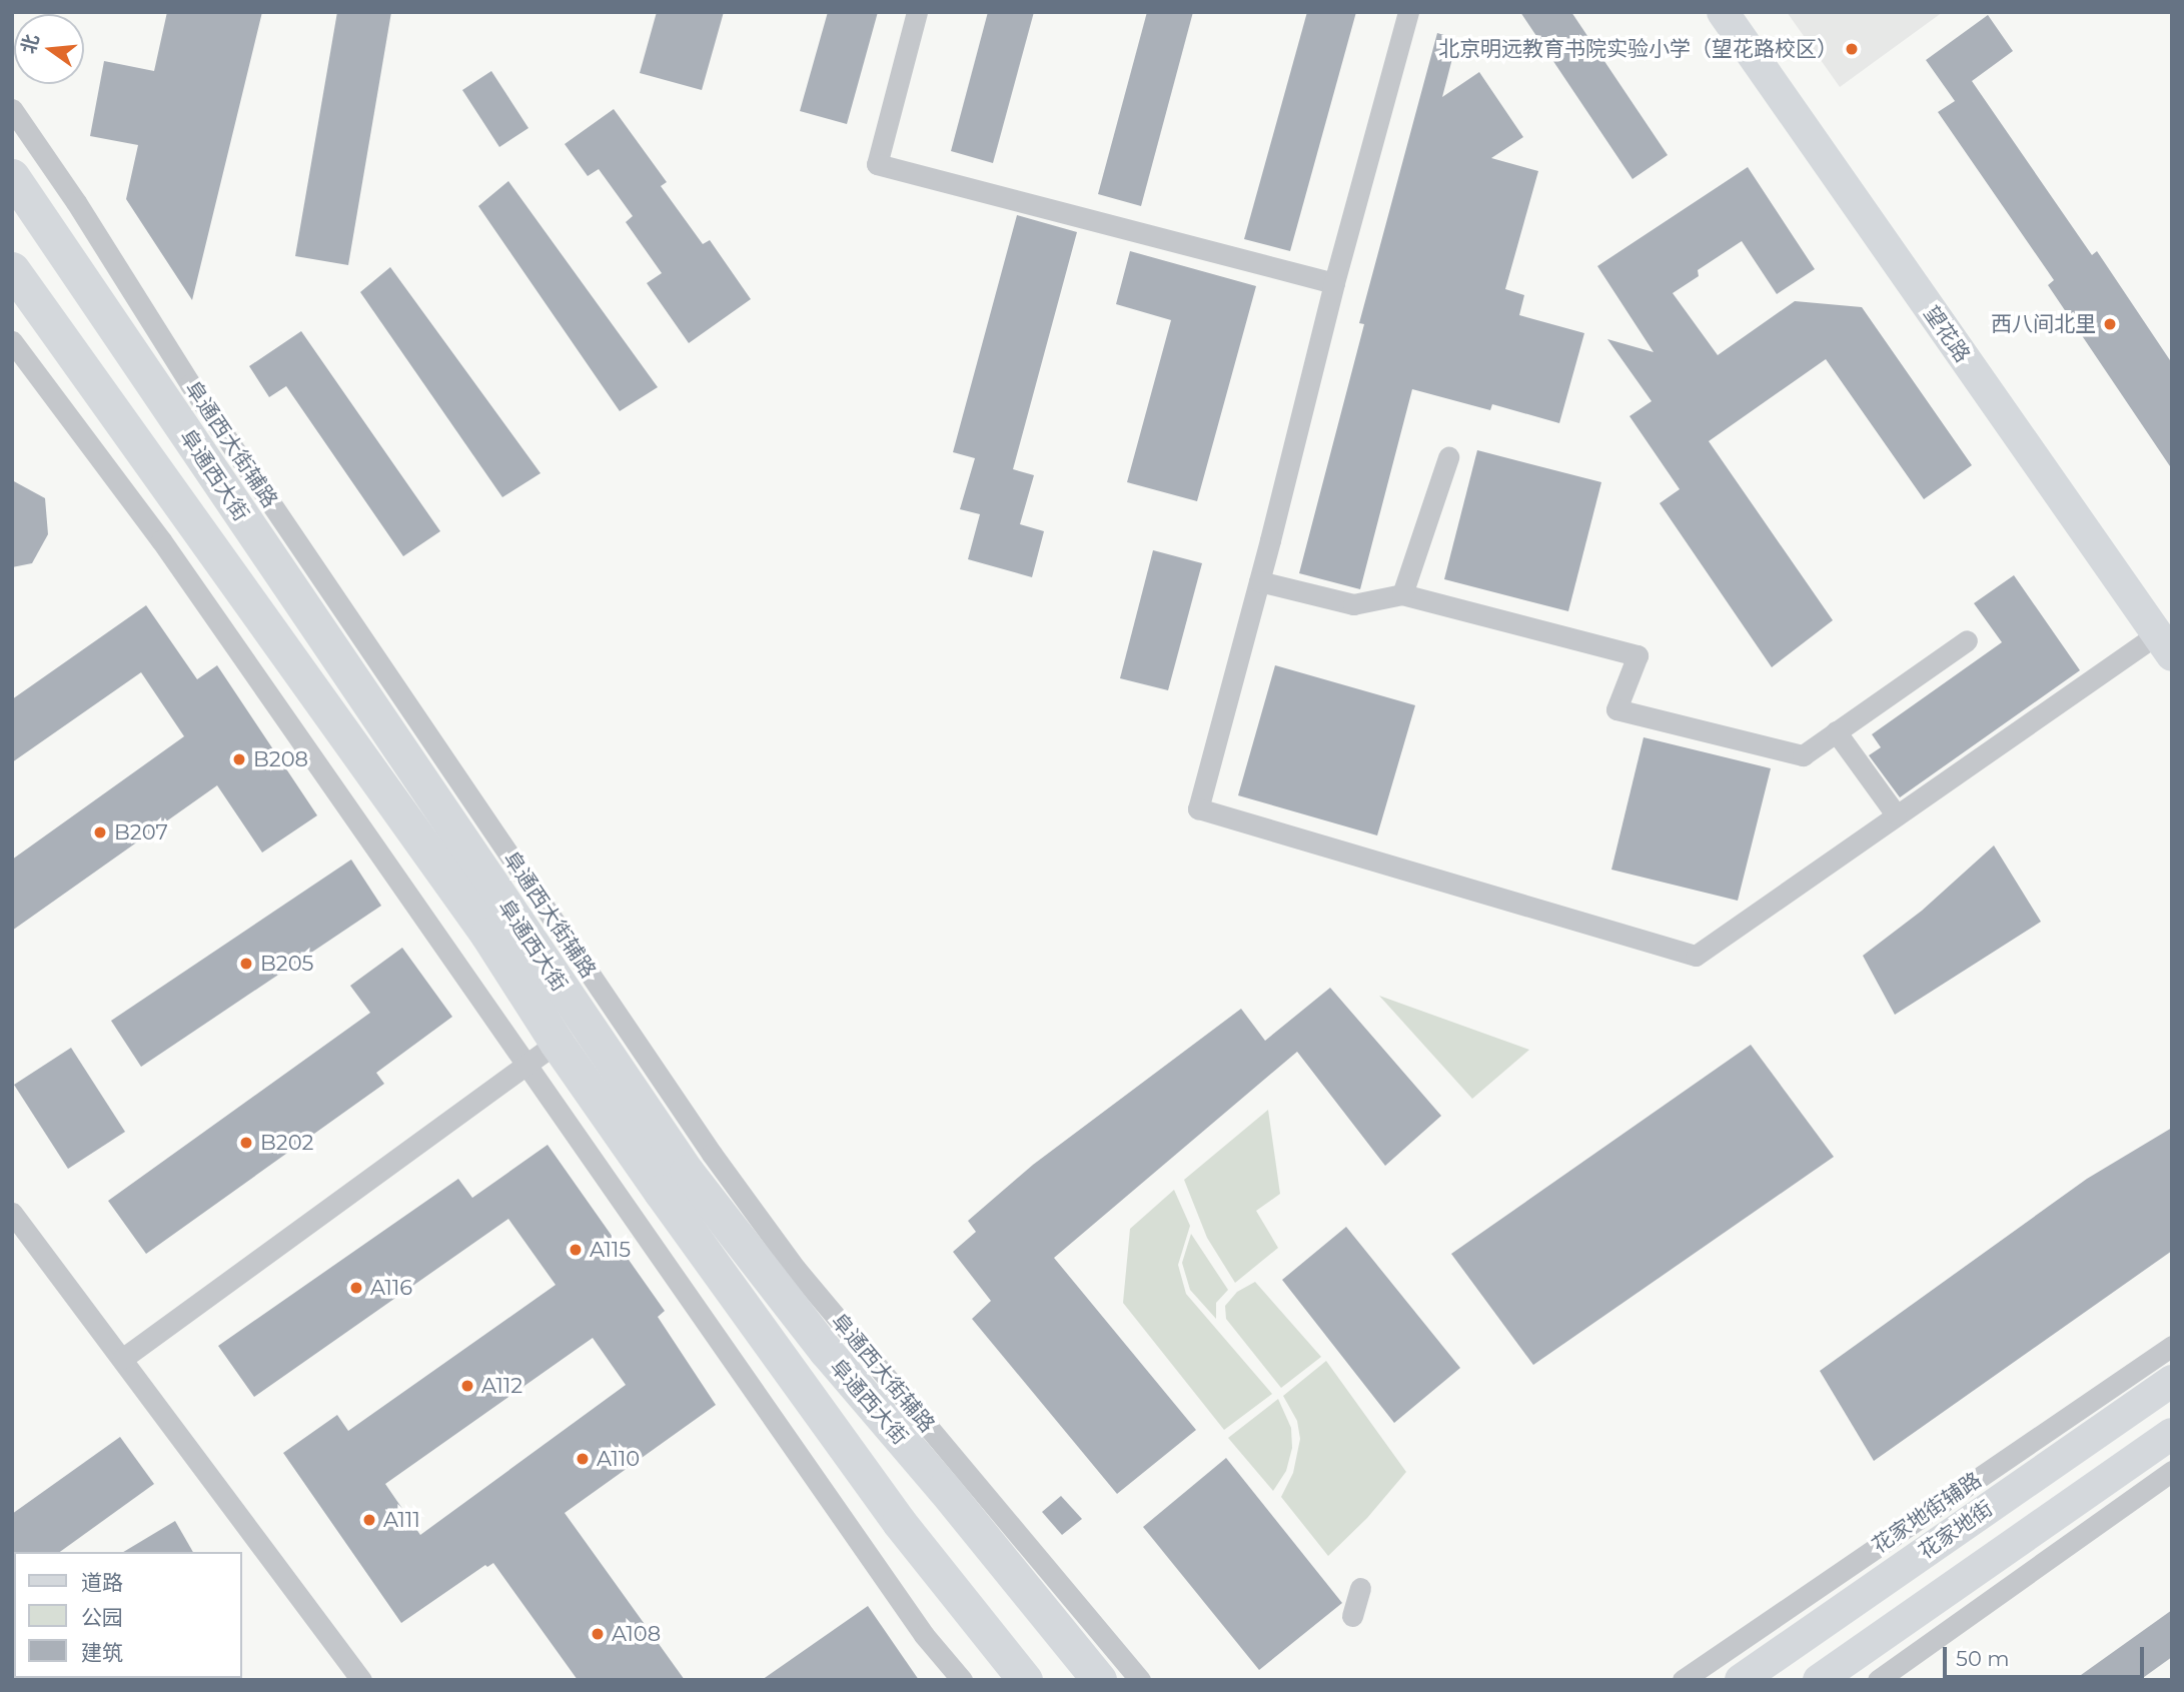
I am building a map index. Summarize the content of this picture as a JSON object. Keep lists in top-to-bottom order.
{
  "streets": {
    "main road": ["望花路", "阜通西大街", "花家地街"],
    "street": ["阜通西大街辅路", "花家地街辅路"]
  },
  "places": [
    "北京明远教育书院实验小学（望花路校区）",
    "西八间北里",
    "B208",
    "B207",
    "B205",
    "B202",
    "A115",
    "A116",
    "A112",
    "A110",
    "A111",
    "A108"
  ],
  "legend": ["道路", "公园", "建筑"],
  "scale_bar": "50 m",
  "north": "left"
}
